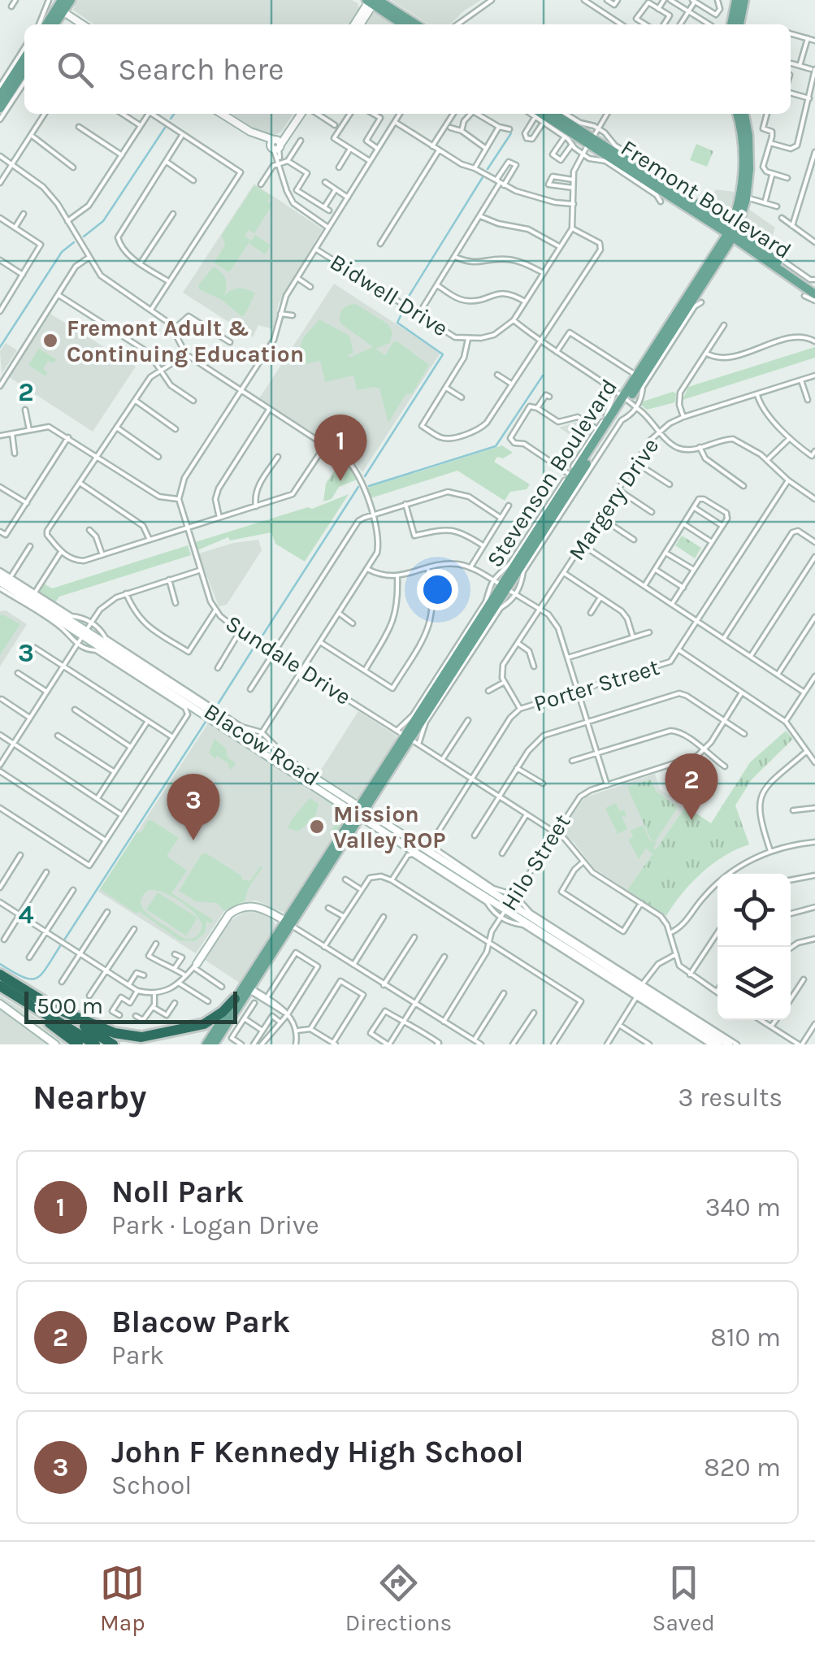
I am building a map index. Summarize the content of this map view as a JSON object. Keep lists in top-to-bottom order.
{
  "streets": {
    "main road": ["Fremont Boulevard", "Stevenson Boulevard", "Blacow Road"],
    "street": [
      "Bidwell Drive",
      "Margery Drive",
      "Sundale Drive",
      "Porter Street",
      "Hilo Street"
    ]
  },
  "crossings": [
    ["Fremont Boulevard", "Stevenson Boulevard"],
    ["Stevenson Boulevard", "Sundale Drive"],
    ["Stevenson Boulevard", "Blacow Road"],
    ["Sundale Drive", "Porter Street"],
    ["Sundale Drive", "Hilo Street"],
    ["Porter Street", "Hilo Street"],
    ["Blacow Road", "Hilo Street"]
  ],
  "places": ["Fremont Adult & Continuing Education", "Mission Valley ROP"],
  "scale_bar": "500 m",
  "page": {
    "search": "Search here",
    "pins": ["1", "2", "3"],
    "scale": "500 m",
    "heading": ["Nearby", "3 results"],
    "list": [
      {
        "mark": "1",
        "name": "Noll Park",
        "note": "Park · Logan Drive",
        "value": "340 m"
      },
      {
        "mark": "2",
        "name": "Blacow Park",
        "note": "Park",
        "value": "810 m"
      },
      {
        "mark": "3",
        "name": "John F Kennedy High School",
        "note": "School",
        "value": "820 m"
      }
    ],
    "nav": ["Map", "Directions", "Saved"]
  },
  "grid": {
    "rows": ["2", "3", "4"]
  }
}
